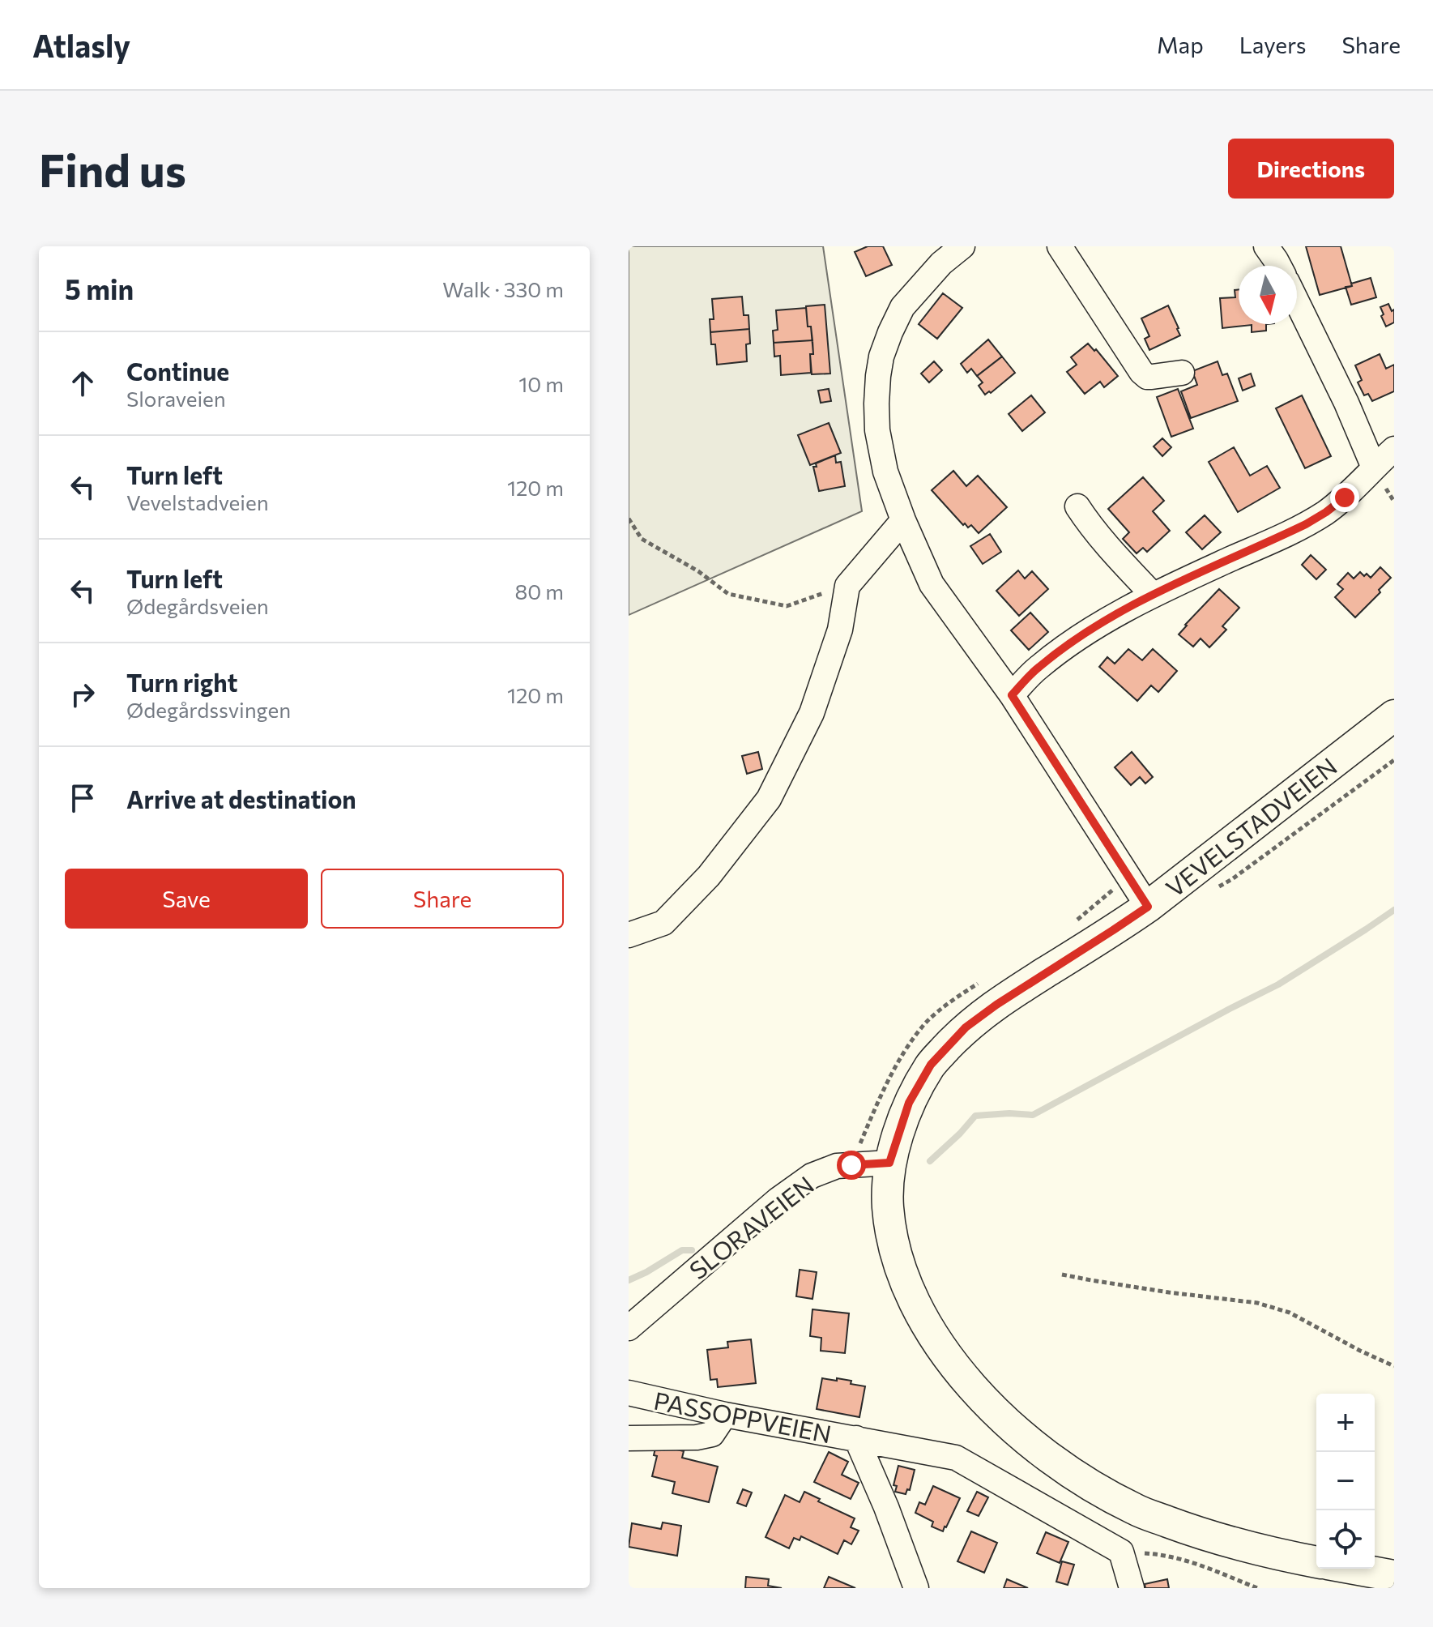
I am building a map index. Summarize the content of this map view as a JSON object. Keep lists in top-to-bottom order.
{
  "streets": {
    "main road": ["VEVELSTADVEIEN"],
    "street": ["SLORAVEIEN", "PASSOPPVEIEN"]
  },
  "crossings": [
    ["VEVELSTADVEIEN", "SLORAVEIEN"]
  ],
  "north": "bottom",
  "page": {
    "header": "Atlasly",
    "nav": ["Map", "Layers", "Share"],
    "buttons": [
      "Directions",
      ["Save", "Share"]
    ],
    "title": "Find us",
    "heading": ["5 min", "Walk · 330 m"],
    "list": [
      ["Continue", "Sloraveien", "10 m"],
      ["Turn left", "Vevelstadveien", "120 m"],
      ["Turn left", "Ødegårdsveien", "80 m"],
      ["Turn right", "Ødegårdssvingen", "120 m"],
      "Arrive at destination"
    ],
    "map_buttons": ["+", "−"]
  }
}
